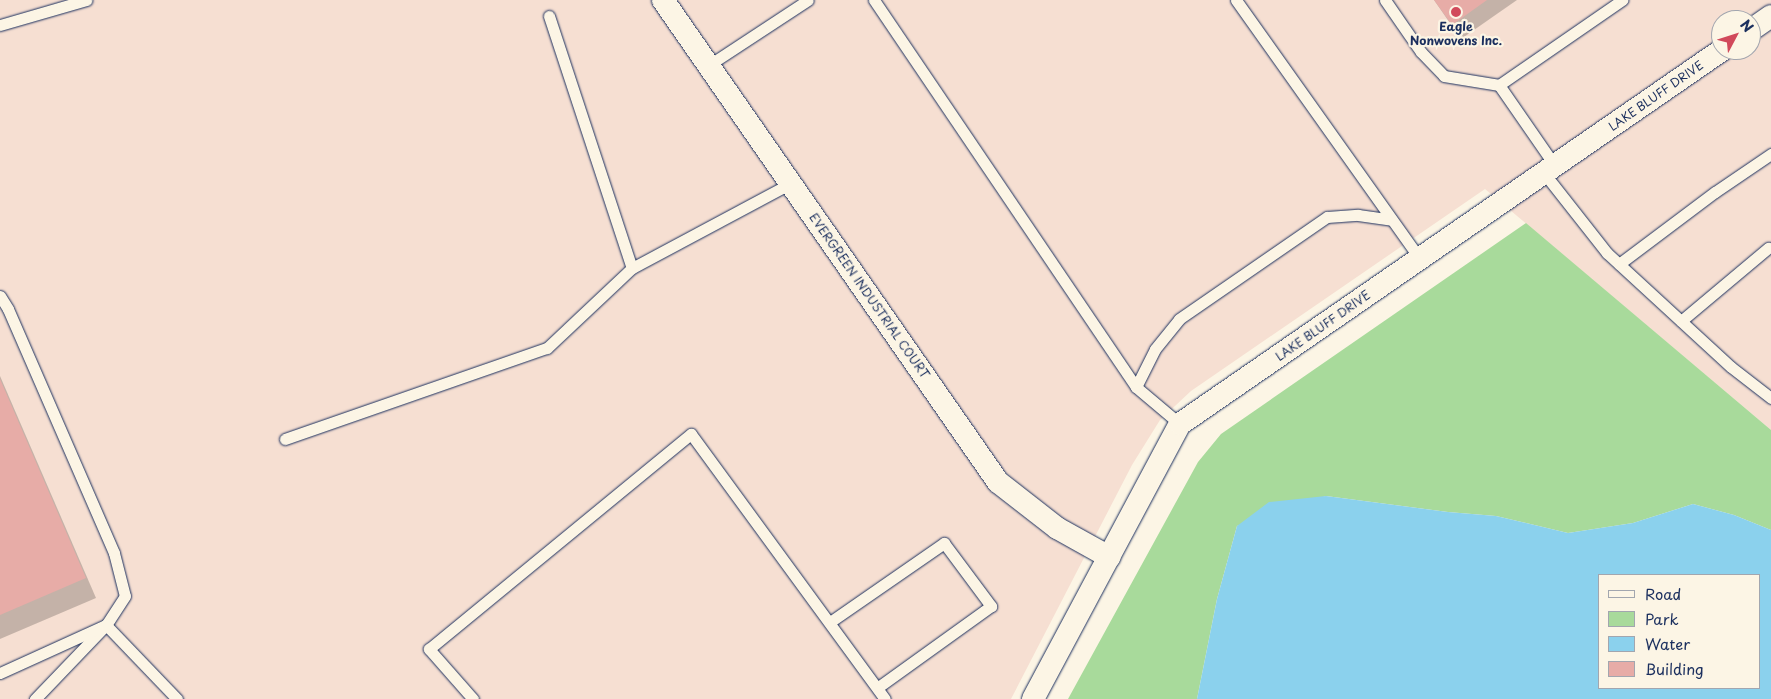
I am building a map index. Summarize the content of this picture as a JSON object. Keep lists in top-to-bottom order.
{
  "streets": {
    "street": ["LAKE BLUFF DRIVE", "EVERGREEN INDUSTRIAL COURT"]
  },
  "crossings": [
    ["LAKE BLUFF DRIVE", "EVERGREEN INDUSTRIAL COURT"]
  ],
  "places": ["Eagle Nonwovens Inc."],
  "legend": [
    "Road",
    "Park",
    "Water",
    "Building"
  ],
  "north": "top right"
}
